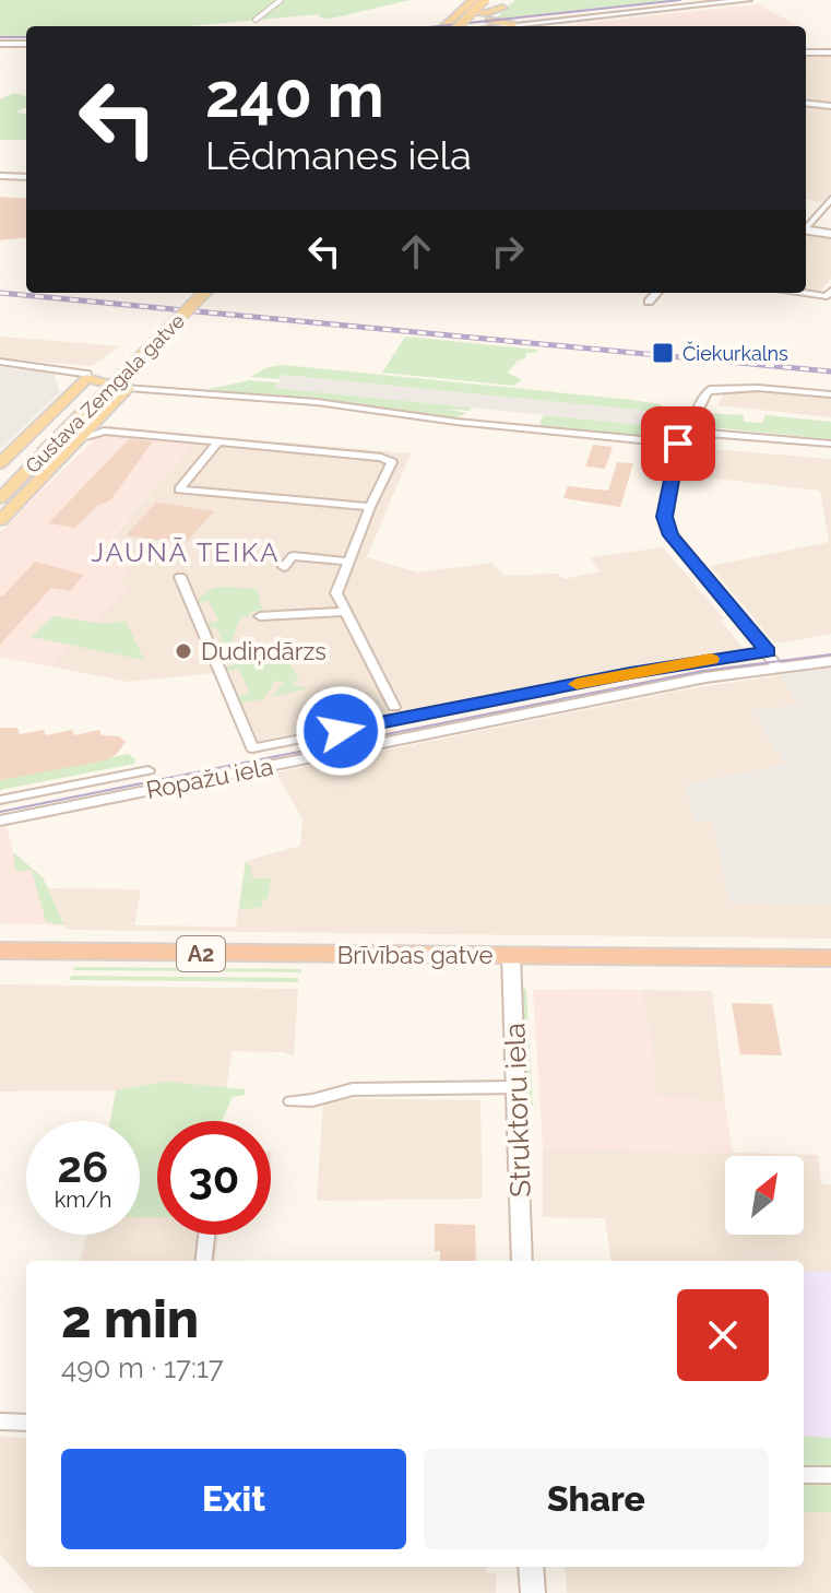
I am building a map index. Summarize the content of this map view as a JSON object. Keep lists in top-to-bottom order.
{
  "streets": {
    "highway": ["A2", "Brīvības gatve"],
    "main road": ["Gustava Zemgala gatve"],
    "street": ["Ropažu iela", "Struktoru iela"]
  },
  "crossings": [
    ["Brīvības gatve", "Struktoru iela"]
  ],
  "districts": ["JAUNĀ TEIKA"],
  "places": {
    "transit": ["Čiekurkalns"],
    "other": ["Dudiņdārzs"]
  },
  "north": "top right",
  "page": {
    "turn": ["240 m", "Lēdmanes iela"],
    "speed": "26 km/h",
    "limit": "30",
    "heading": ["2 min", "490 m · 17:17"],
    "buttons": ["Exit", "Share"]
  }
}
